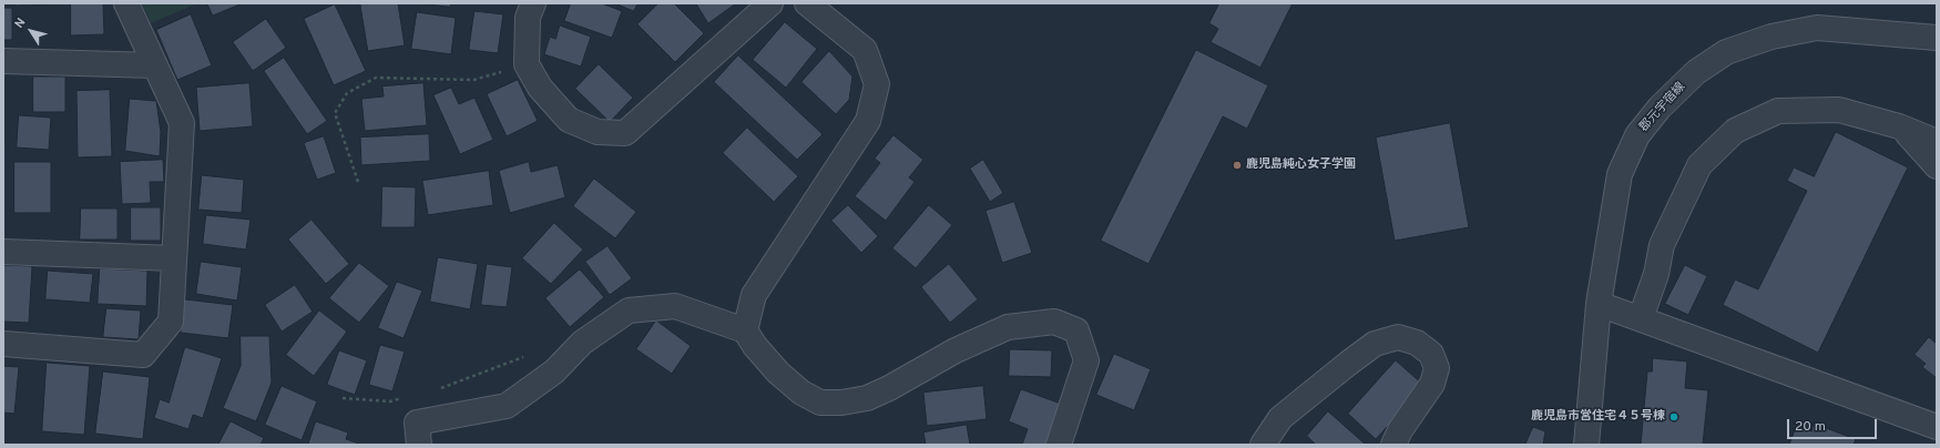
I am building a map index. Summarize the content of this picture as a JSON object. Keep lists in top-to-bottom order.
{
  "streets": {
    "street": ["郡元宇宿線"]
  },
  "places": ["鹿児島純心女子学園", "鹿児島市営住宅４５号棟"],
  "scale_bar": "20 m",
  "north": "top left"
}
